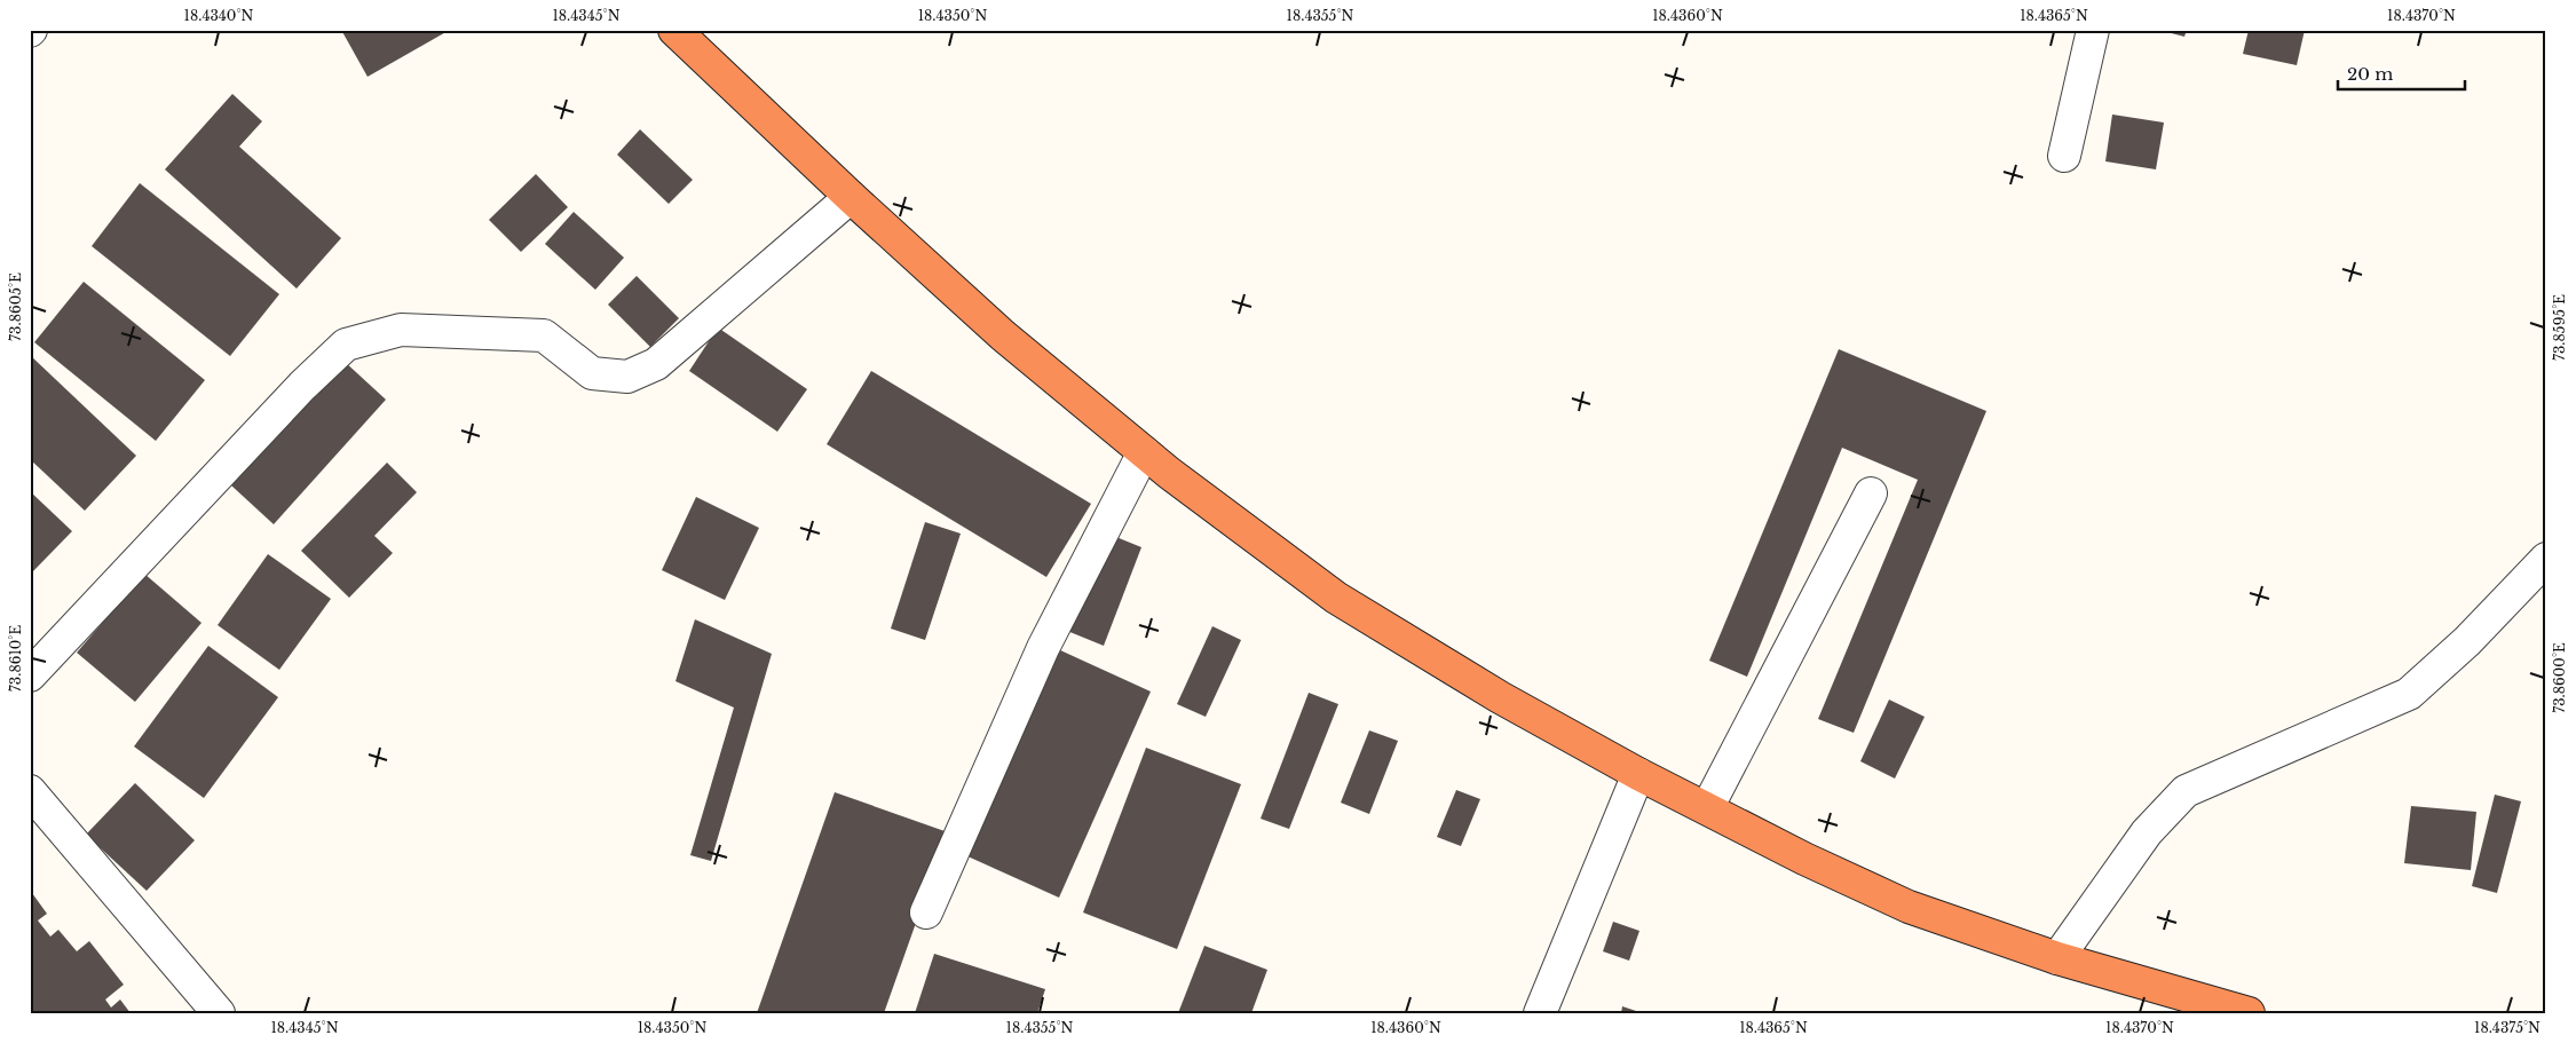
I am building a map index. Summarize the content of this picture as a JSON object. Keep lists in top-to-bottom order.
{
  "scale_bar": "20 m",
  "coordinates": [
    "18.4340°N",
    "18.4345°N",
    "18.4350°N",
    "18.4355°N",
    "18.4360°N",
    "18.4365°N",
    "18.4370°N",
    "73.8605°E",
    "73.8595°E",
    "73.8610°E",
    "73.8600°E",
    "18.4375°N"
  ]
}
